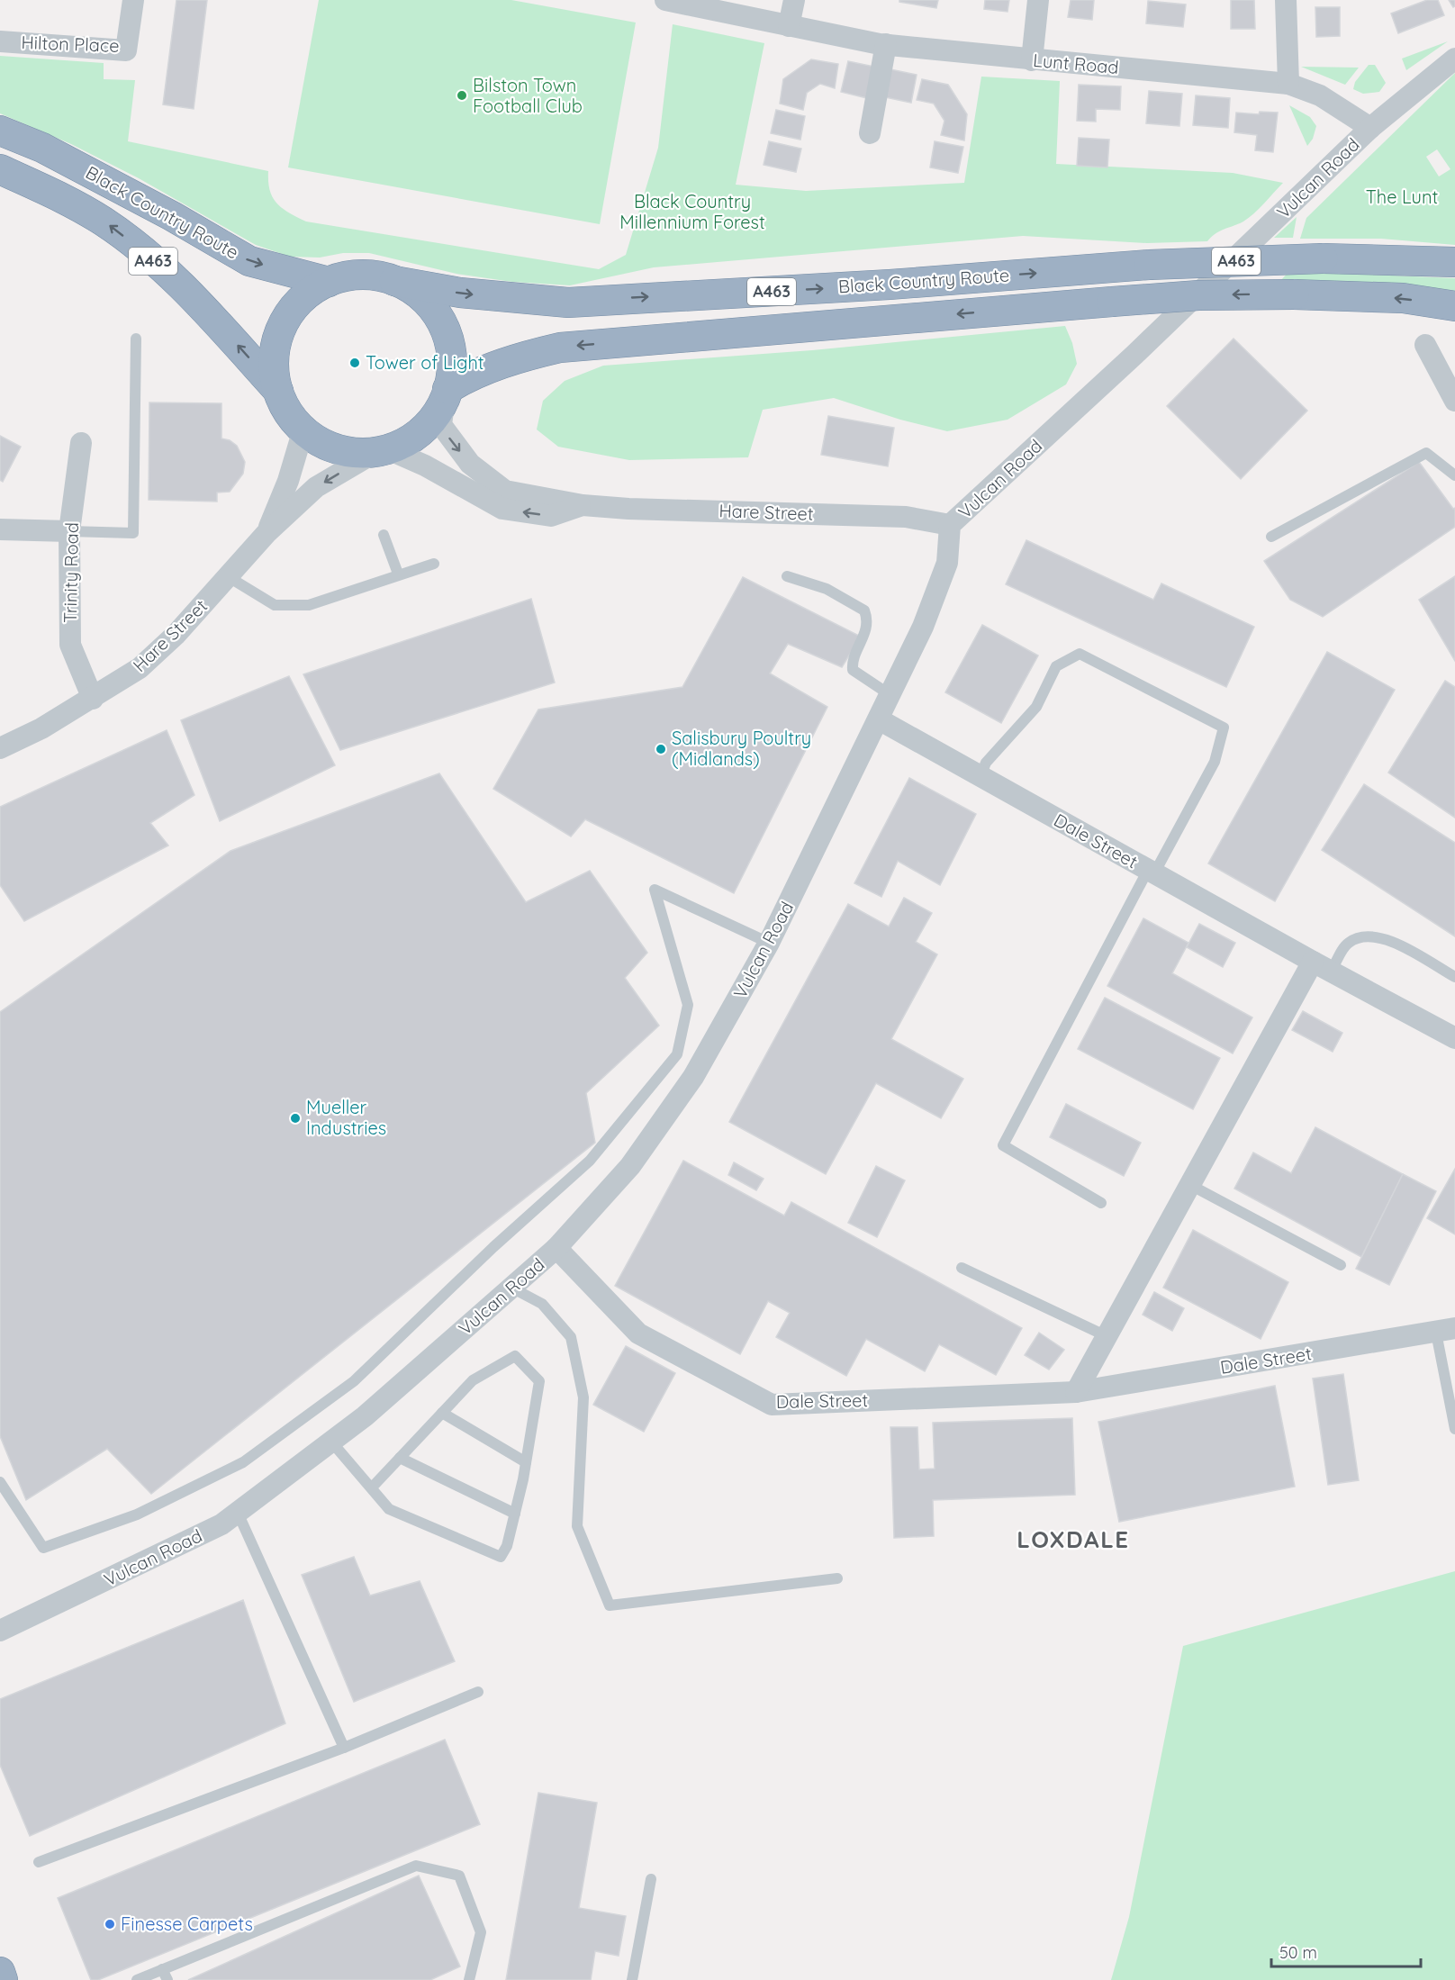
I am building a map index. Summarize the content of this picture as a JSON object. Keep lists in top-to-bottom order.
{
  "streets": {
    "highway": ["Black Country Route", "A463"],
    "street": [
      "Hilton Place",
      "Lunt Road",
      "Vulcan Road",
      "Hare Street",
      "Trinity Road",
      "Dale Street"
    ]
  },
  "crossings": [
    ["Lunt Road", "Vulcan Road"],
    ["Vulcan Road", "Hare Street"],
    ["Vulcan Road", "Dale Street"],
    ["Black Country Route", "Hare Street"],
    ["Hare Street", "Trinity Road"]
  ],
  "districts": ["LOXDALE"],
  "parks": ["The Lunt", "Black Country Millennium Forest"],
  "places": [
    "Bilston Town Football Club",
    "Tower of Light",
    "Salisbury Poultry (Midlands)",
    "Mueller Industries",
    "Finesse Carpets"
  ],
  "scale_bar": "50 m"
}
